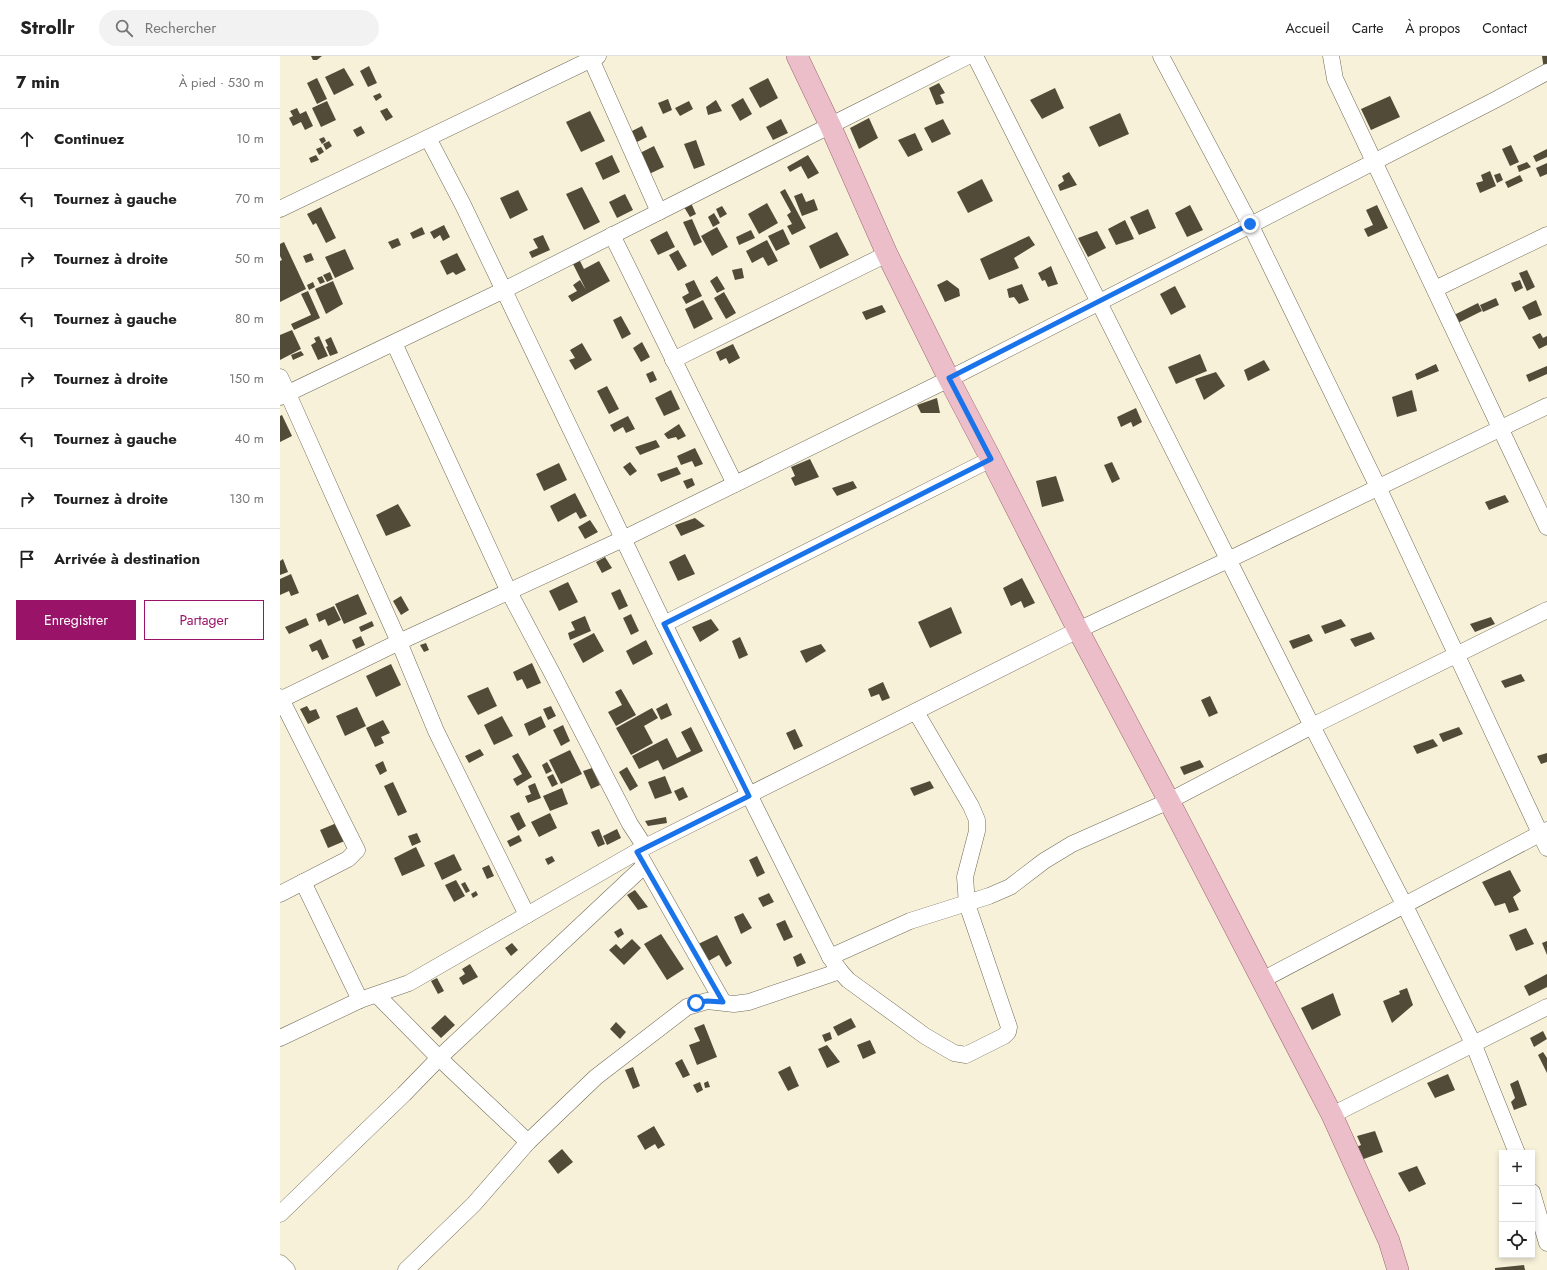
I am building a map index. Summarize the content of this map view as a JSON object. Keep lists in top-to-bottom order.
{
  "page": {
    "header": "Strollr",
    "search": "Rechercher",
    "nav": [
      "Accueil",
      "Carte",
      "À propos",
      "Contact"
    ],
    "heading": ["7 min", "À pied · 530 m"],
    "list": [
      ["Continuez", "10 m"],
      ["Tournez à gauche", "70 m"],
      ["Tournez à droite", "50 m"],
      ["Tournez à gauche", "80 m"],
      ["Tournez à droite", "150 m"],
      ["Tournez à gauche", "40 m"],
      ["Tournez à droite", "130 m"],
      "Arrivée à destination"
    ],
    "buttons": ["Enregistrer", "Partager"],
    "map_buttons": ["+", "−"]
  }
}
